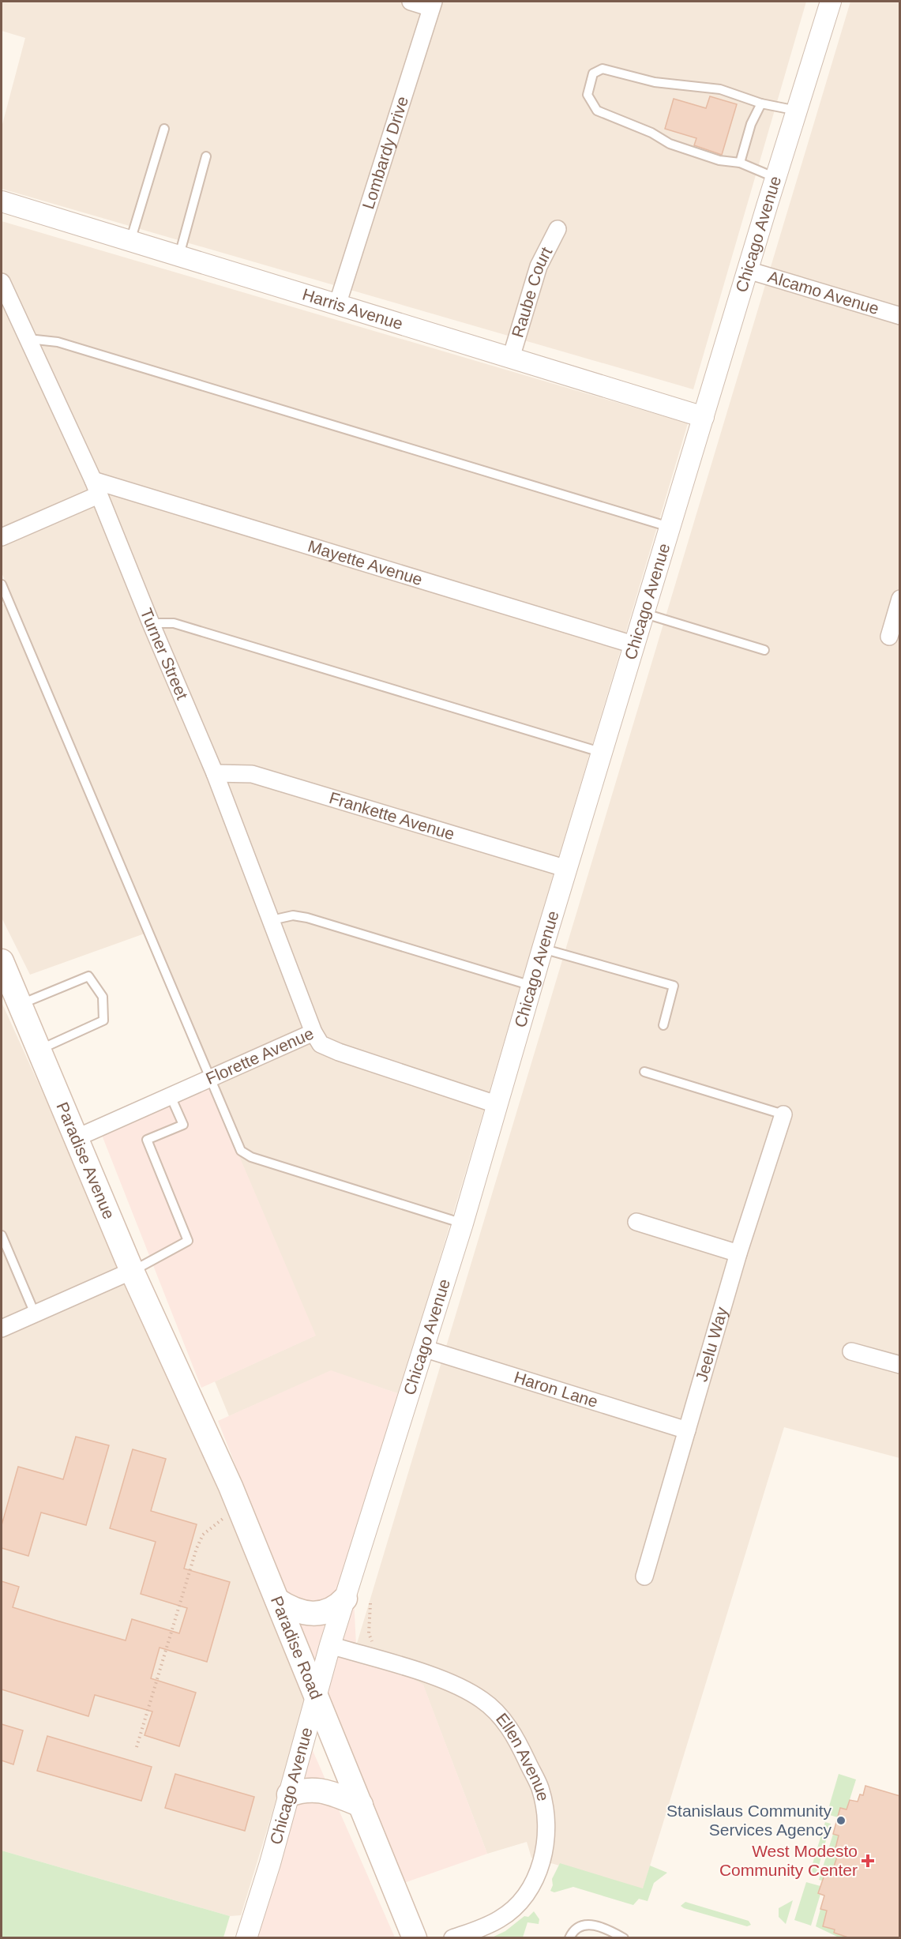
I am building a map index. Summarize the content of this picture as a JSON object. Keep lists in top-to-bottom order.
{
  "streets": {
    "main road": ["Paradise Avenue", "Paradise Road"],
    "street": [
      "Lombardy Drive",
      "Chicago Avenue",
      "Raube Court",
      "Alcamo Avenue",
      "Harris Avenue",
      "Mayette Avenue",
      "Turner Street",
      "Frankette Avenue",
      "Florette Avenue",
      "Jeelu Way",
      "Haron Lane",
      "Ellen Avenue"
    ]
  },
  "crossings": [
    ["Lombardy Drive", "Harris Avenue"],
    ["Chicago Avenue", "Alcamo Avenue"],
    ["Chicago Avenue", "Harris Avenue"],
    ["Chicago Avenue", "Mayette Avenue"],
    ["Chicago Avenue", "Frankette Avenue"],
    ["Chicago Avenue", "Florette Avenue"],
    ["Chicago Avenue", "Haron Lane"],
    ["Chicago Avenue", "Paradise Road"],
    ["Chicago Avenue", "Ellen Avenue"],
    ["Raube Court", "Harris Avenue"],
    ["Mayette Avenue", "Turner Street"],
    ["Turner Street", "Frankette Avenue"],
    ["Turner Street", "Florette Avenue"],
    ["Florette Avenue", "Paradise Avenue"],
    ["Paradise Avenue", "Paradise Road"],
    ["Jeelu Way", "Haron Lane"]
  ],
  "places": {
    "other": ["Stanislaus Community Services Agency"],
    "health": ["West Modesto Community Center"]
  }
}
